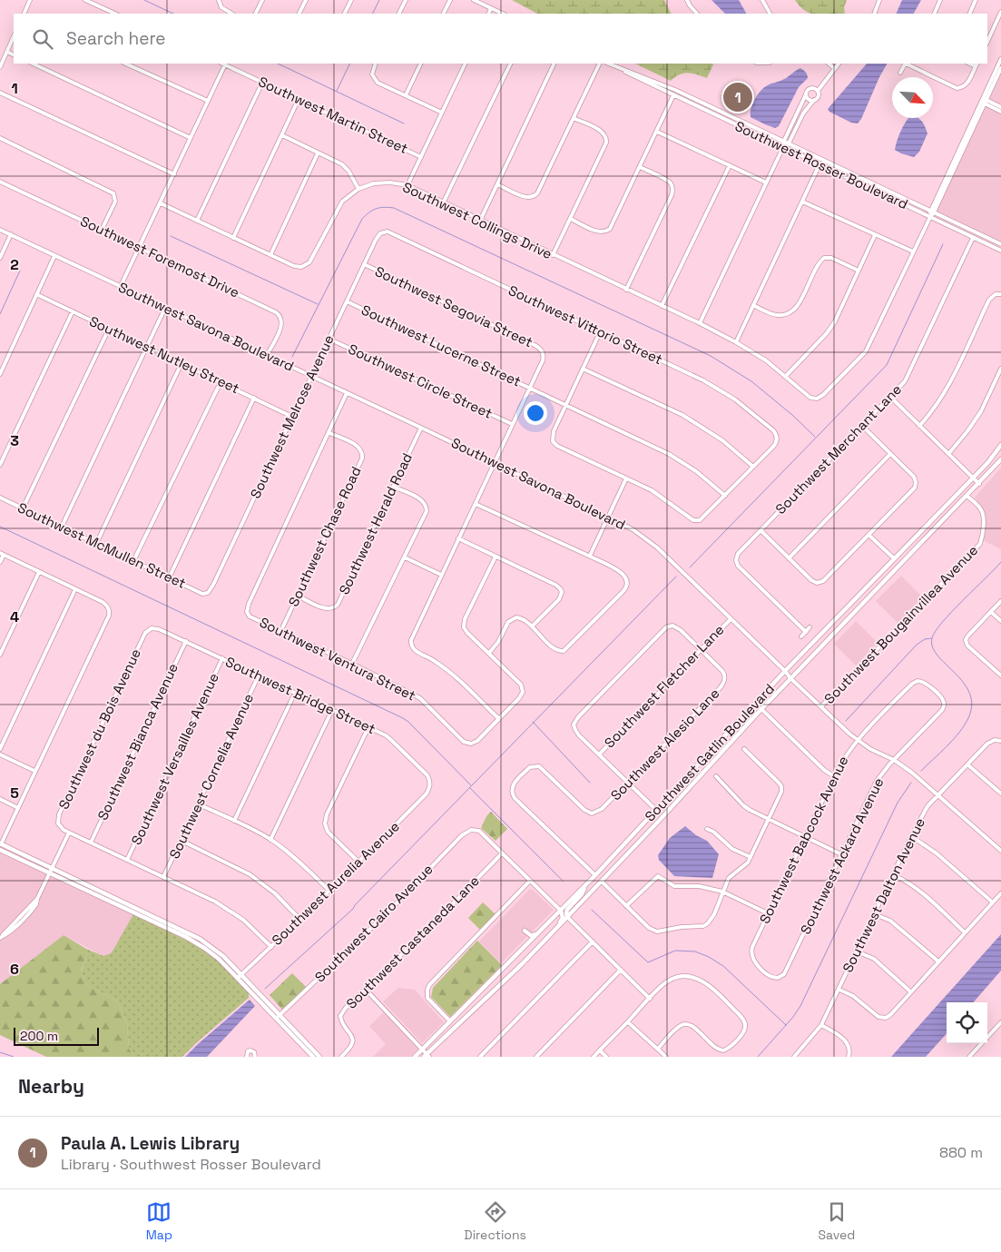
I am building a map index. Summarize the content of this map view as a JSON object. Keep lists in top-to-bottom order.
{
  "streets": {
    "main road": ["Southwest Gatlin Boulevard"],
    "street": [
      "Southwest Martin Street",
      "Southwest Rosser Boulevard",
      "Southwest Collings Drive",
      "Southwest Foremost Drive",
      "Southwest Segovia Street",
      "Southwest Vittorio Street",
      "Southwest Savona Boulevard",
      "Southwest Lucerne Street",
      "Southwest Nutley Street",
      "Southwest Circle Street",
      "Southwest Melrose Avenue",
      "Southwest Merchant Lane",
      "Southwest Herald Road",
      "Southwest Chase Road",
      "Southwest McMullen Street",
      "Southwest Bougainvillea Avenue",
      "Southwest Ventura Street",
      "Southwest Fletcher Lane",
      "Southwest Bridge Street",
      "Southwest du Bois Avenue",
      "Southwest Bianca Avenue",
      "Southwest Alesio Lane",
      "Southwest Versailles Avenue",
      "Southwest Cornelia Avenue",
      "Southwest Babcock Avenue",
      "Southwest Ackard Avenue",
      "Southwest Aurelia Avenue",
      "Southwest Dalton Avenue",
      "Southwest Cairo Avenue",
      "Southwest Castaneda Lane"
    ]
  },
  "crossings": [
    ["Southwest Rosser Boulevard", "Southwest Merchant Lane"],
    ["Southwest Foremost Drive", "Southwest Savona Boulevard"],
    ["Southwest Segovia Street", "Southwest Lucerne Street"],
    ["Southwest Segovia Street", "Southwest Melrose Avenue"],
    ["Southwest Vittorio Street", "Southwest Melrose Avenue"],
    ["Southwest Savona Boulevard", "Southwest Melrose Avenue"],
    ["Southwest Savona Boulevard", "Southwest Herald Road"],
    ["Southwest Savona Boulevard", "Southwest Bougainvillea Avenue"],
    ["Southwest Savona Boulevard", "Southwest Fletcher Lane"],
    ["Southwest Savona Boulevard", "Southwest Gatlin Boulevard"],
    ["Southwest Savona Boulevard", "Southwest Babcock Avenue"],
    ["Southwest Savona Boulevard", "Southwest Ackard Avenue"],
    ["Southwest Savona Boulevard", "Southwest Dalton Avenue"],
    ["Southwest Lucerne Street", "Southwest Melrose Avenue"],
    ["Southwest Nutley Street", "Southwest Melrose Avenue"],
    ["Southwest Circle Street", "Southwest Melrose Avenue"],
    ["Southwest Melrose Avenue", "Southwest McMullen Street"],
    ["Southwest Herald Road", "Southwest Chase Road"],
    ["Southwest Chase Road", "Southwest Ventura Street"],
    ["Southwest Bougainvillea Avenue", "Southwest Gatlin Boulevard"],
    ["Southwest Fletcher Lane", "Southwest Alesio Lane"],
    ["Southwest Bridge Street", "Southwest du Bois Avenue"],
    ["Southwest Bridge Street", "Southwest Bianca Avenue"],
    ["Southwest Bridge Street", "Southwest Versailles Avenue"],
    ["Southwest Bridge Street", "Southwest Cornelia Avenue"],
    ["Southwest Bridge Street", "Southwest Aurelia Avenue"],
    ["Southwest Alesio Lane", "Southwest Gatlin Boulevard"],
    ["Southwest Babcock Avenue", "Southwest Ackard Avenue"],
    ["Southwest Cairo Avenue", "Southwest Castaneda Lane"]
  ],
  "scale_bar": "200 m",
  "north": "bottom right",
  "page": {
    "search": "Search here",
    "pins": "1",
    "scale": "200 m",
    "heading": "Nearby",
    "list": [
      {
        "mark": "1",
        "name": "Paula A. Lewis Library",
        "note": "Library · Southwest Rosser Boulevard",
        "value": "880 m"
      }
    ],
    "nav": ["Map", "Directions", "Saved"]
  },
  "grid": {
    "rows": [
      "1",
      "2",
      "3",
      "4",
      "5",
      "6"
    ]
  }
}
